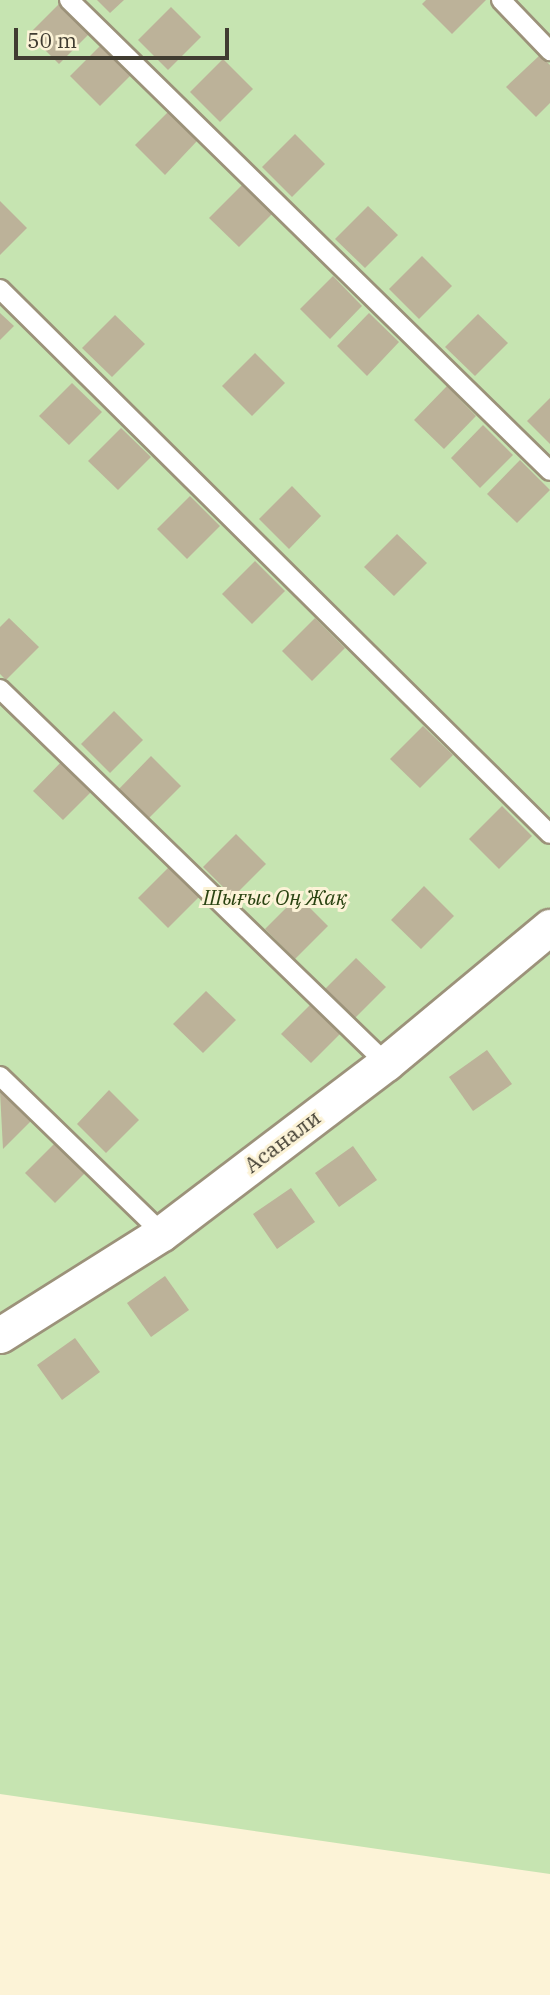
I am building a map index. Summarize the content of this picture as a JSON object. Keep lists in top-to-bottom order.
{
  "streets": {
    "street": ["Асанали"]
  },
  "parks": ["Шығыс Оң Жақ"],
  "scale_bar": "50 m"
}
